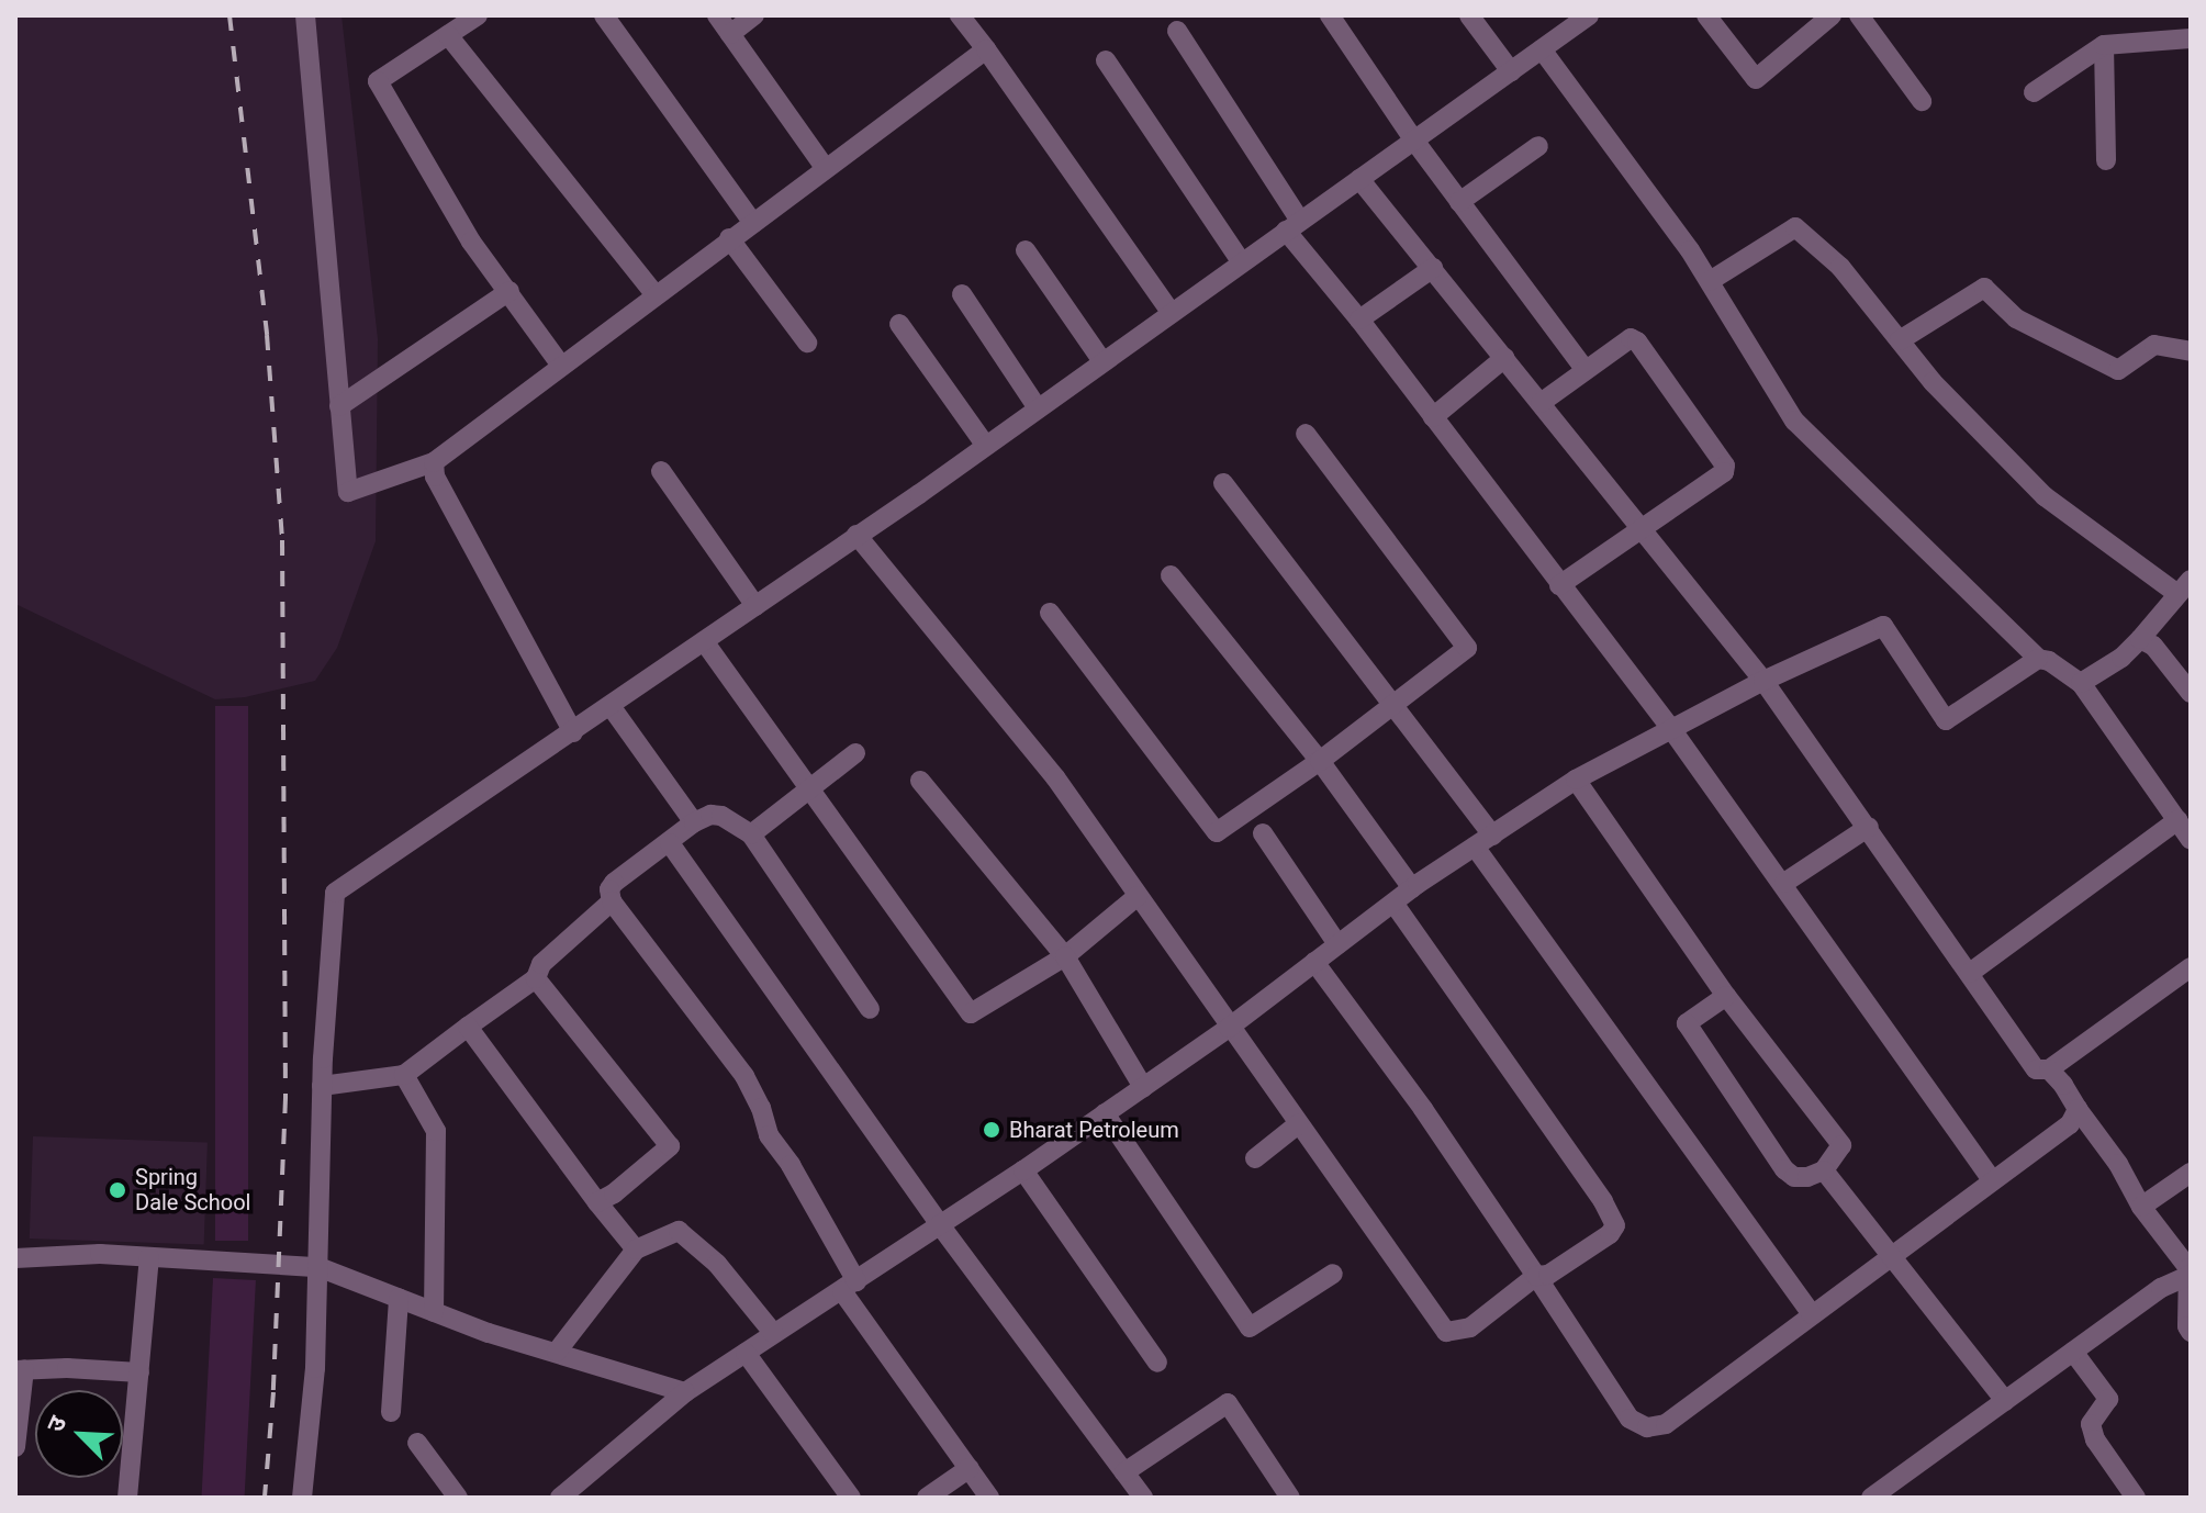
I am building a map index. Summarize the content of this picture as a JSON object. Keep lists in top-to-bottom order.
{
  "places": ["Bharat Petroleum", "Spring Dale School"],
  "north": "top left"
}
